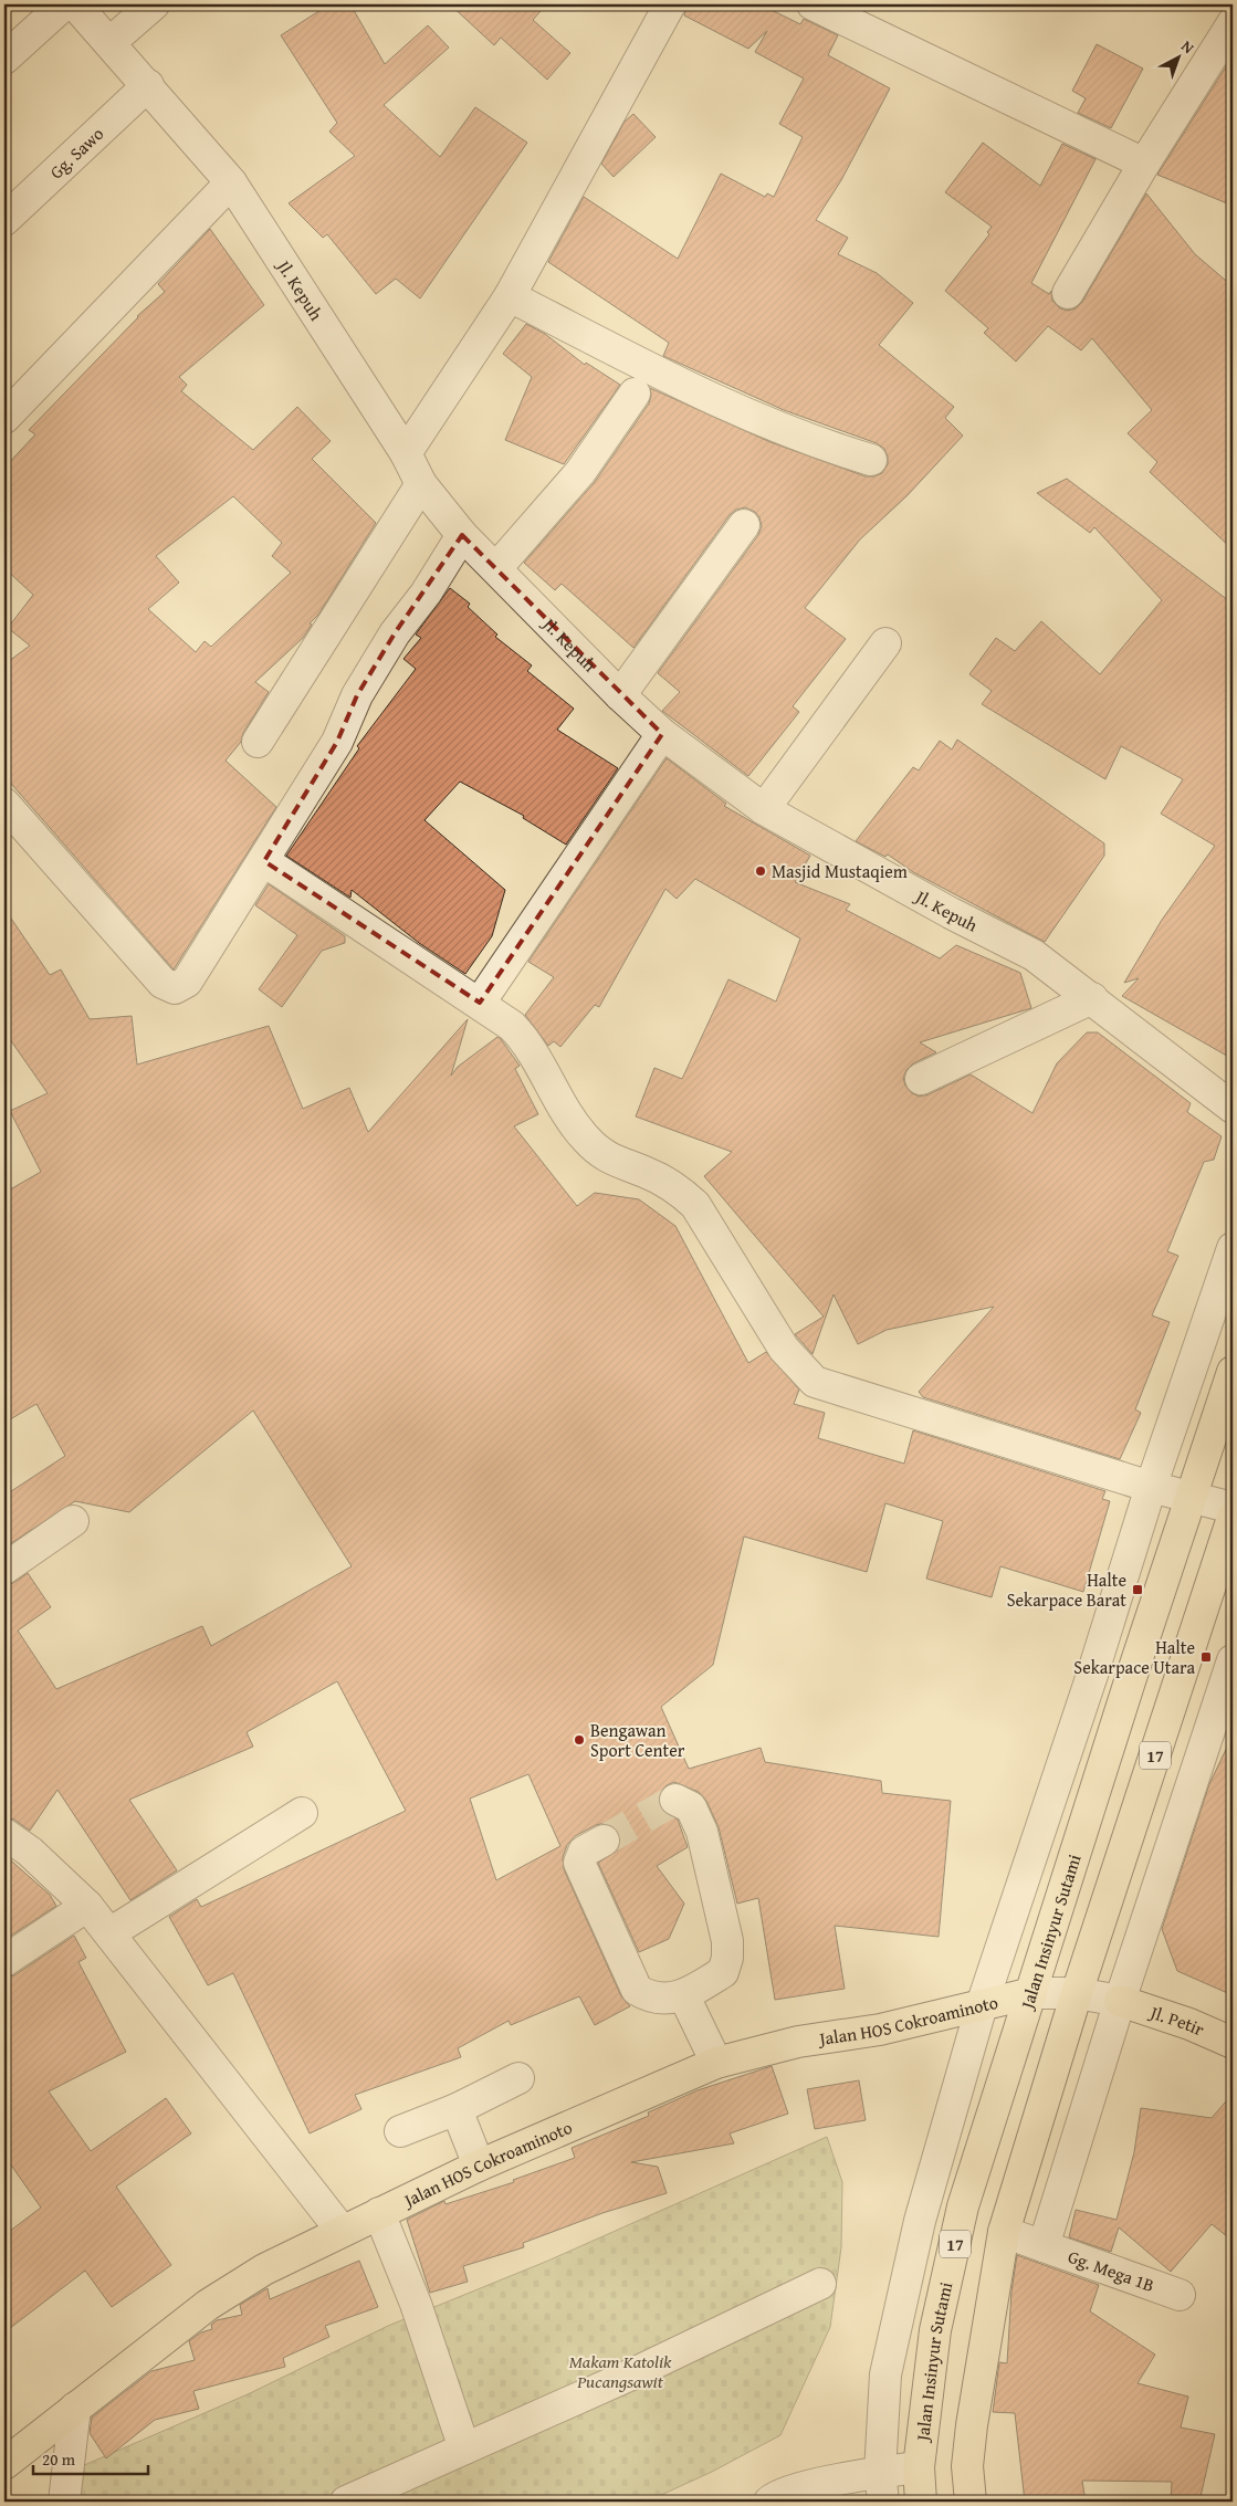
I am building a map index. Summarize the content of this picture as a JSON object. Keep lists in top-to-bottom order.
{
  "streets": {
    "main road": [
      "17",
      "Jalan Insinyur Sutami",
      "Jalan HOS Cokroaminoto",
      "Jl. Petir"
    ],
    "street": ["Gg. Sawo", "Jl. Kepuh", "Gg. Mega 1B"]
  },
  "crossings": [
    ["Gg. Sawo", "Jl. Kepuh"],
    ["17", "Gg. Mega 1B"],
    ["Jalan Insinyur Sutami", "Jalan HOS Cokroaminoto"]
  ],
  "parks": ["Makam Katolik Pucangsawit"],
  "places": {
    "other": ["Masjid Mustaqiem", "Bengawan Sport Center"],
    "transit": ["Halte Sekarpace Barat", "Halte Sekarpace Utara"]
  },
  "scale_bar": "20 m",
  "north": "top right"
}
